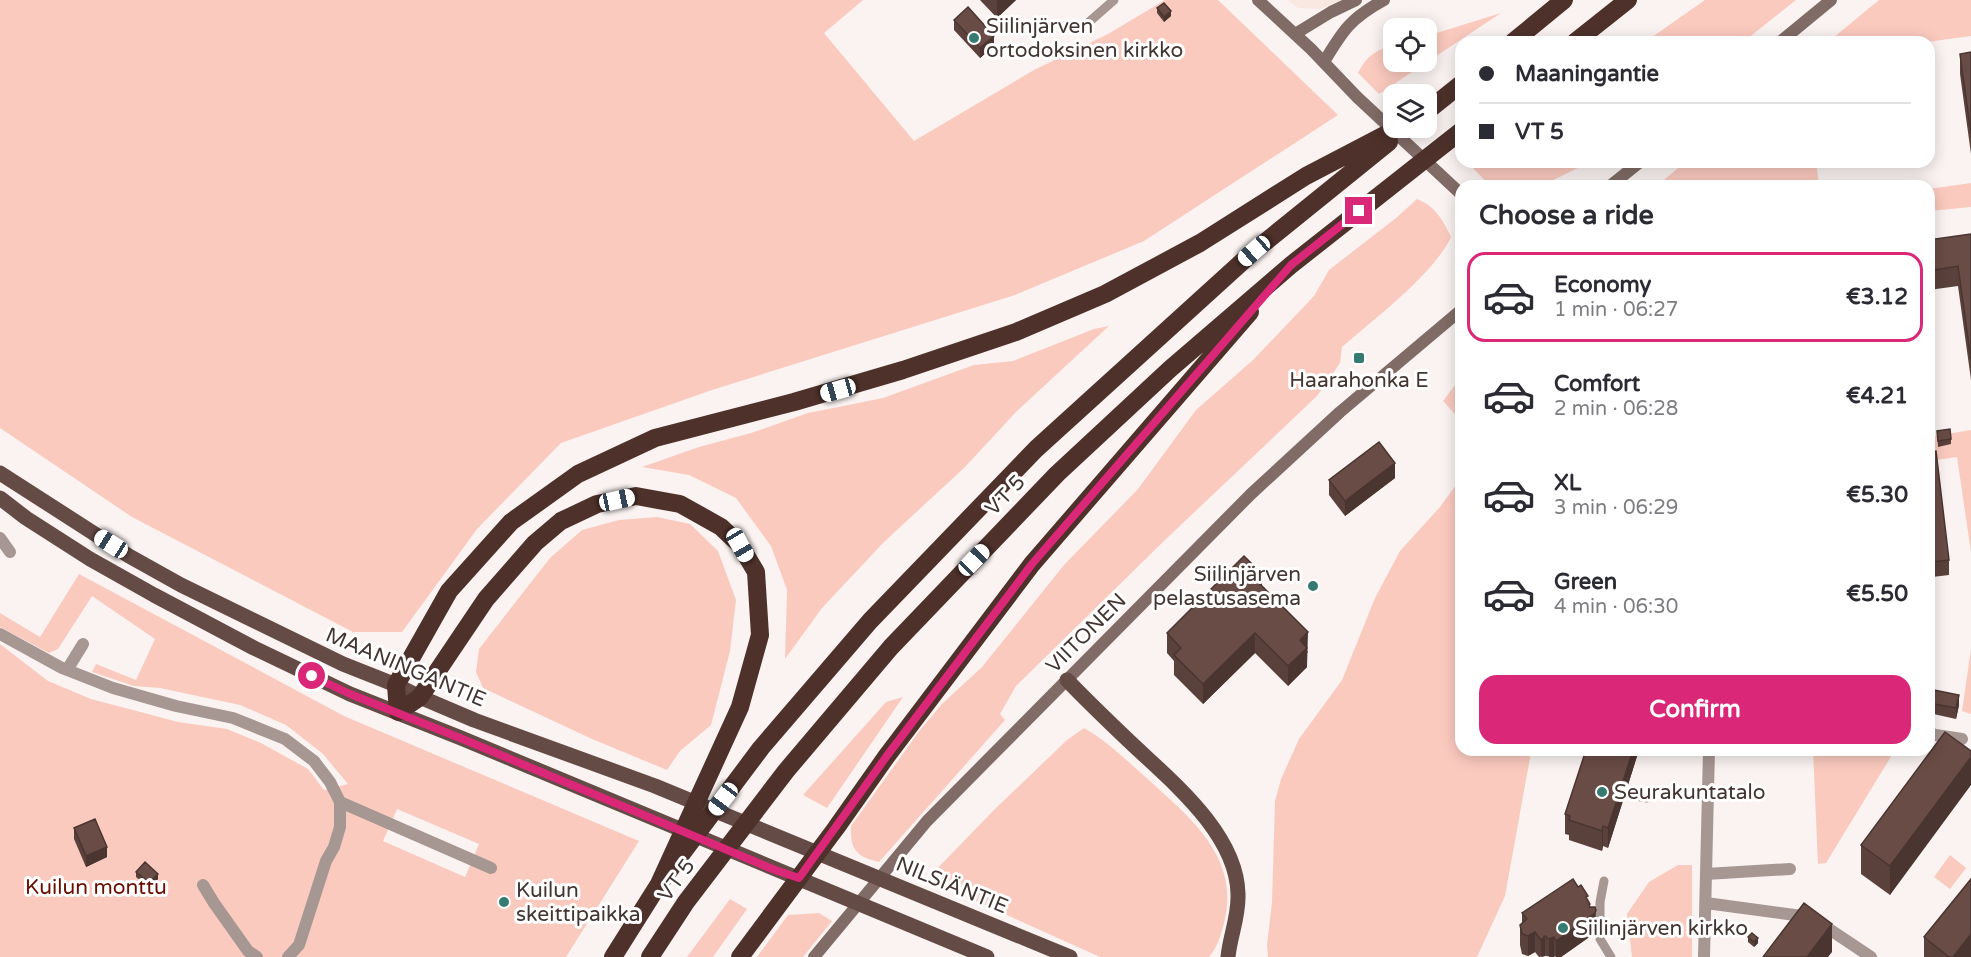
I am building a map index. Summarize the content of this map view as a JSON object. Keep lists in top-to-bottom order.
{
  "streets": {
    "highway": ["VT 5"],
    "main road": ["VIITONEN", "MAANINGANTIE", "NILSIÄNTIE"]
  },
  "crossings": [
    ["MAANINGANTIE", "NILSIÄNTIE"]
  ],
  "parks": ["Kuilun monttu"],
  "places": {
    "other": [
      "Siilinjärven ortodoksinen kirkko",
      "Siilinjärven pelastusasema",
      "Seurakuntatalo",
      "Kuilun skeittipaikka",
      "Siilinjärven kirkko"
    ],
    "transit": ["Haarahonka E"]
  },
  "page": {
    "banner": ["Maaningantie", "VT 5"],
    "heading": "Choose a ride",
    "list": [
      {
        "name": "Economy",
        "note": "1 min · 06:27",
        "value": "€3.12"
      },
      {
        "name": "Comfort",
        "note": "2 min · 06:28",
        "value": "€4.21"
      },
      {
        "name": "XL",
        "note": "3 min · 06:29",
        "value": "€5.30"
      },
      {
        "name": "Green",
        "note": "4 min · 06:30",
        "value": "€5.50"
      }
    ],
    "buttons": "Confirm"
  }
}
